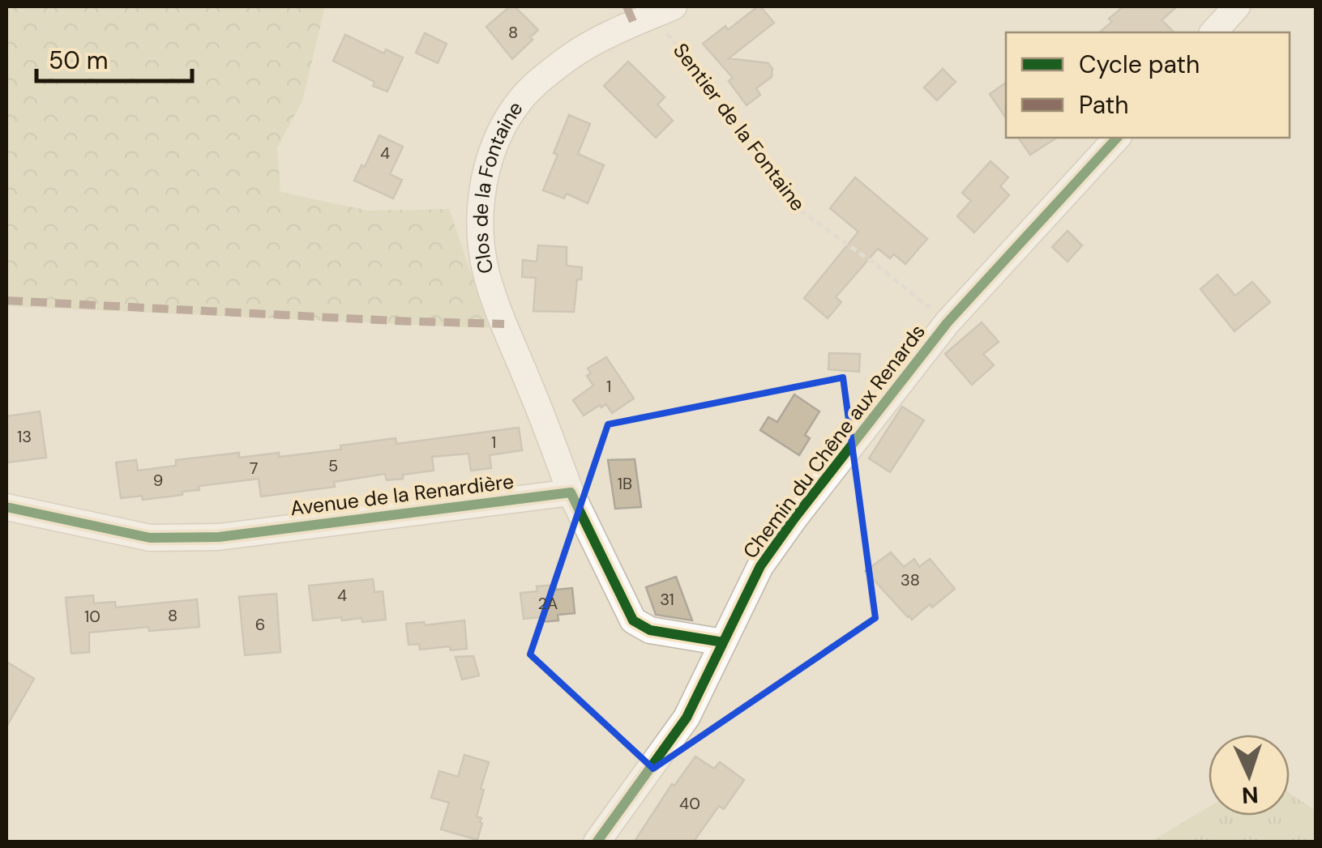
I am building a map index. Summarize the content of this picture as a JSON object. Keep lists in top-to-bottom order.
{
  "streets": {
    "street": ["Clos de la Fontaine", "Chemin du Chêne aux Renards", "Avenue de la Renardière"],
    "path": ["Sentier de la Fontaine"]
  },
  "crossings": [
    ["Sentier de la Fontaine", "Clos de la Fontaine"],
    ["Sentier de la Fontaine", "Chemin du Chêne aux Renards"],
    ["Clos de la Fontaine", "Avenue de la Renardière"]
  ],
  "house_numbers": [
    "8",
    "4",
    "1",
    "13",
    "1",
    "5",
    "7",
    "9",
    "1B",
    "38",
    "4",
    "31",
    "2A",
    "8",
    "10",
    "6",
    "40"
  ],
  "legend": ["Cycle path", "Path"],
  "scale_bar": "50 m",
  "north": "bottom"
}
